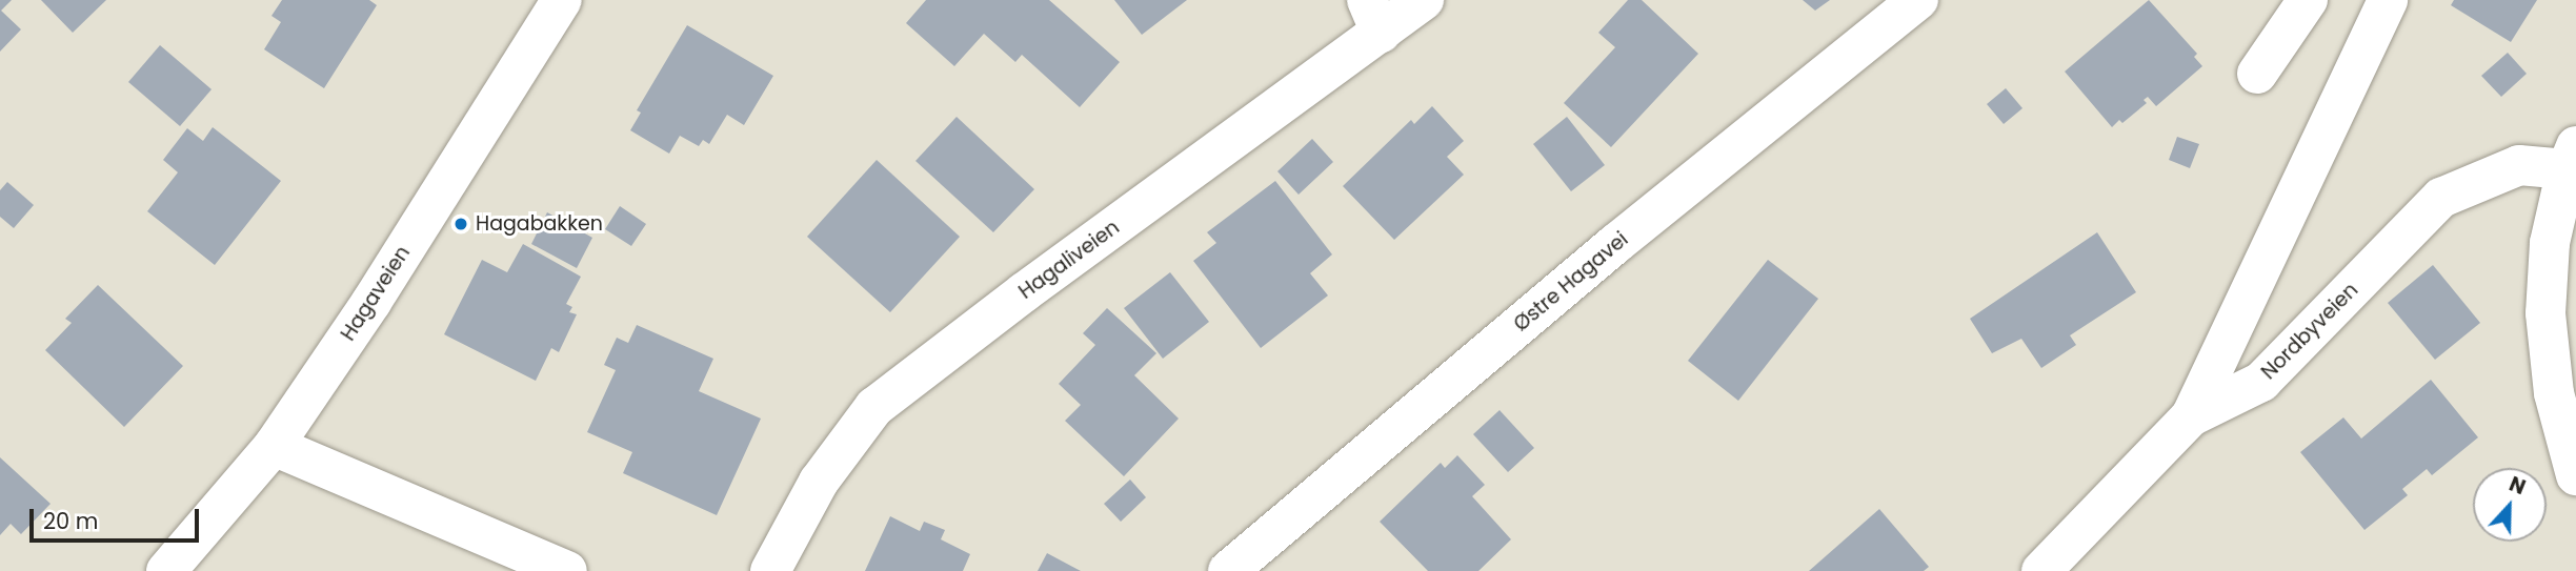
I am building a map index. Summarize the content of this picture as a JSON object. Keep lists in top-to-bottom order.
{
  "streets": {
    "street": [
      "Hagaliveien",
      "Østre Hagavei",
      "Hagaveien",
      "Nordbyveien"
    ]
  },
  "places": ["Hagabakken"],
  "scale_bar": "20 m",
  "north": "top"
}
